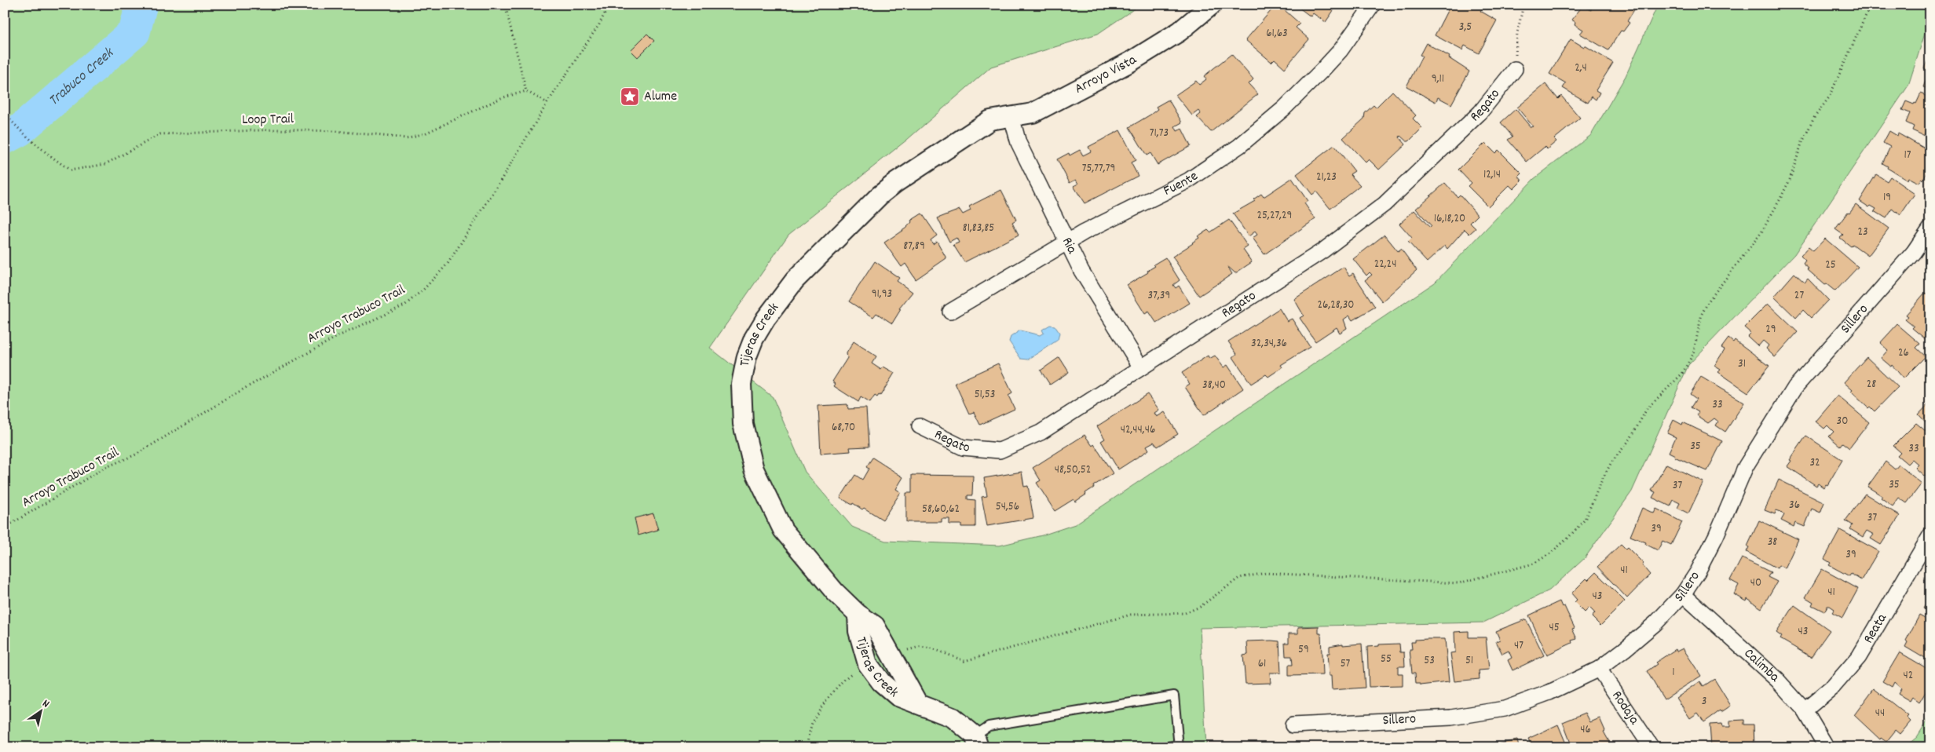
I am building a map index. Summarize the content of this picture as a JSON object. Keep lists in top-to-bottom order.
{
  "streets": {
    "street": [
      "Arroyo Vista",
      "Regato",
      "Fuente",
      "Ria",
      "Sillero",
      "Tijeras Creek",
      "Reata",
      "Calimba",
      "Rodaja"
    ],
    "path": ["Loop Trail", "Arroyo Trabuco Trail"]
  },
  "crossings": [
    ["Arroyo Vista", "Ria"],
    ["Arroyo Vista", "Tijeras Creek"],
    ["Regato", "Ria"],
    ["Fuente", "Ria"],
    ["Sillero", "Calimba"],
    ["Sillero", "Rodaja"],
    ["Reata", "Calimba"]
  ],
  "water": ["Trabuco Creek"],
  "places": {
    "place": ["Alume"]
  },
  "house_numbers": [
    "3,5",
    "61,63",
    "2,4",
    "9,11",
    "71,73",
    "17",
    "75,77,79",
    "12,14",
    "21,23",
    "19",
    "25,27,29",
    "16,18,20",
    "81,83,85",
    "23",
    "87,89",
    "22,24",
    "25",
    "91,93",
    "37,39",
    "27",
    "26,28,30",
    "29",
    "32,34,36",
    "26",
    "31",
    "28",
    "38,40",
    "51,53",
    "33",
    "30",
    "68,70",
    "42,44,46",
    "35",
    "33",
    "32",
    "48,50,52",
    "35",
    "37",
    "36",
    "54,56",
    "58,60,62",
    "37",
    "39",
    "38",
    "39",
    "41",
    "40",
    "41",
    "43",
    "45",
    "43",
    "47",
    "59",
    "55",
    "53",
    "51",
    "61",
    "57",
    "1",
    "42",
    "3",
    "44",
    "46"
  ],
  "north": "top right"
}
